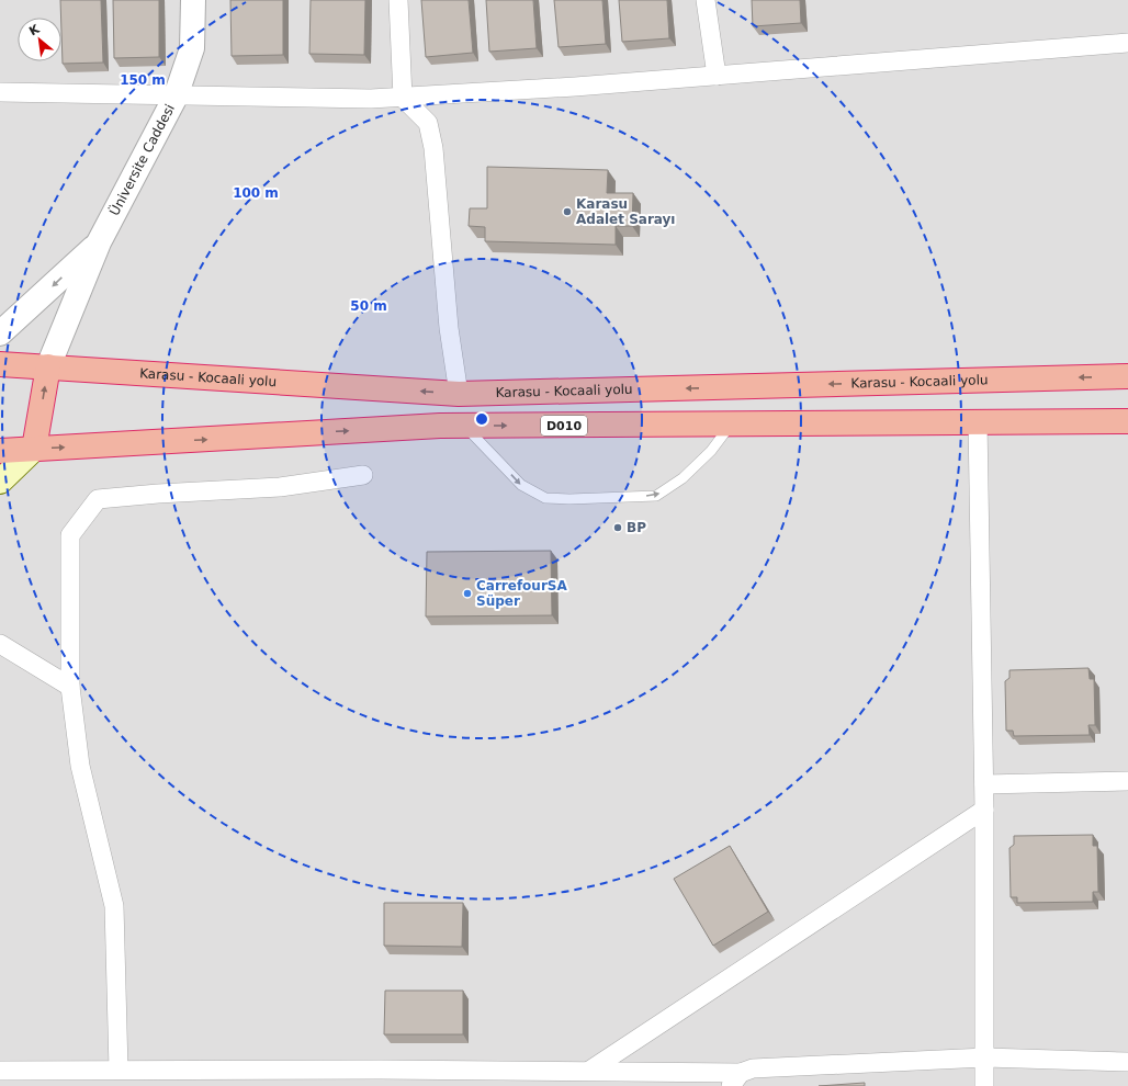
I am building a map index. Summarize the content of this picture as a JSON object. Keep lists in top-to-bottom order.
{
  "streets": {
    "highway": ["Karasu - Kocaali yolu", "D010"],
    "street": ["Üniversite Caddesi"]
  },
  "places": ["Karasu Adalet Sarayı", "BP", "CarrefourSA Süper"],
  "north": "top left",
  "rings": ["150 m", "100 m", "50 m"]
}
